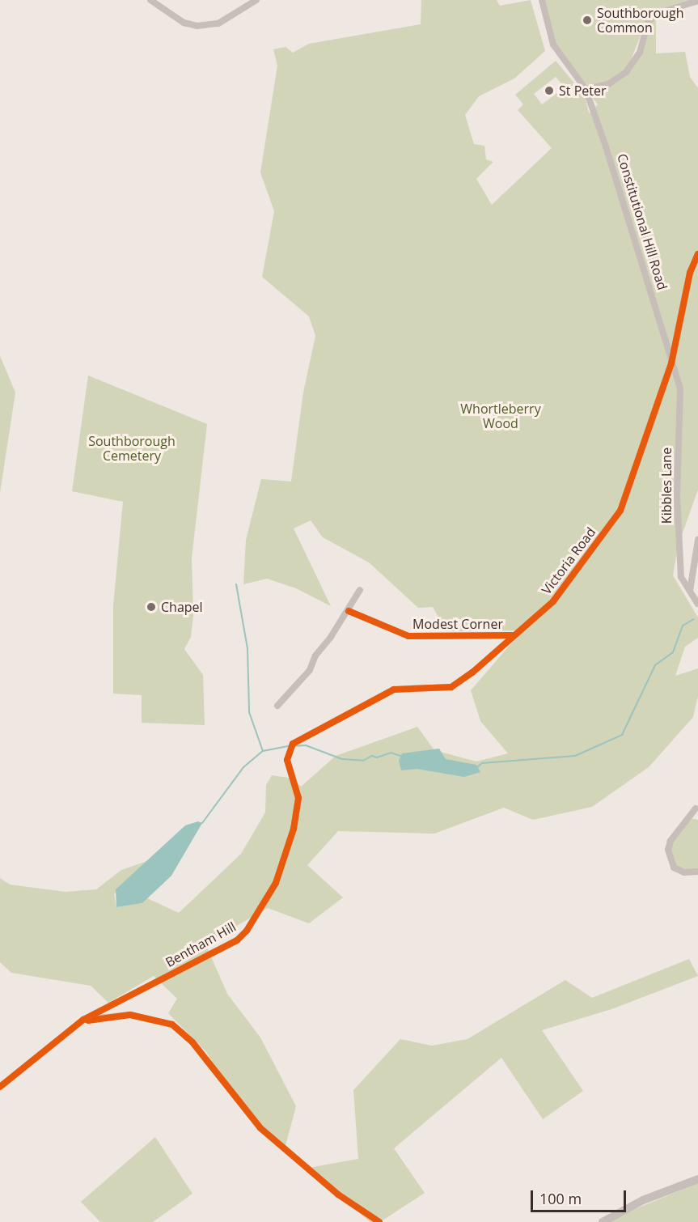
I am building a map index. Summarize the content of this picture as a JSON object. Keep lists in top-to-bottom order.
{
  "streets": {
    "street": [
      "Constitutional Hill Road",
      "Kibbles Lane",
      "Victoria Road",
      "Modest Corner",
      "Bentham Hill"
    ]
  },
  "crossings": [
    ["Constitutional Hill Road", "Kibbles Lane"],
    ["Constitutional Hill Road", "Victoria Road"],
    ["Kibbles Lane", "Victoria Road"],
    ["Victoria Road", "Modest Corner"],
    ["Victoria Road", "Bentham Hill"]
  ],
  "parks": ["Whortleberry Wood", "Southborough Cemetery"],
  "places": ["Southborough Common", "St Peter", "Chapel"],
  "scale_bar": "100 m"
}
